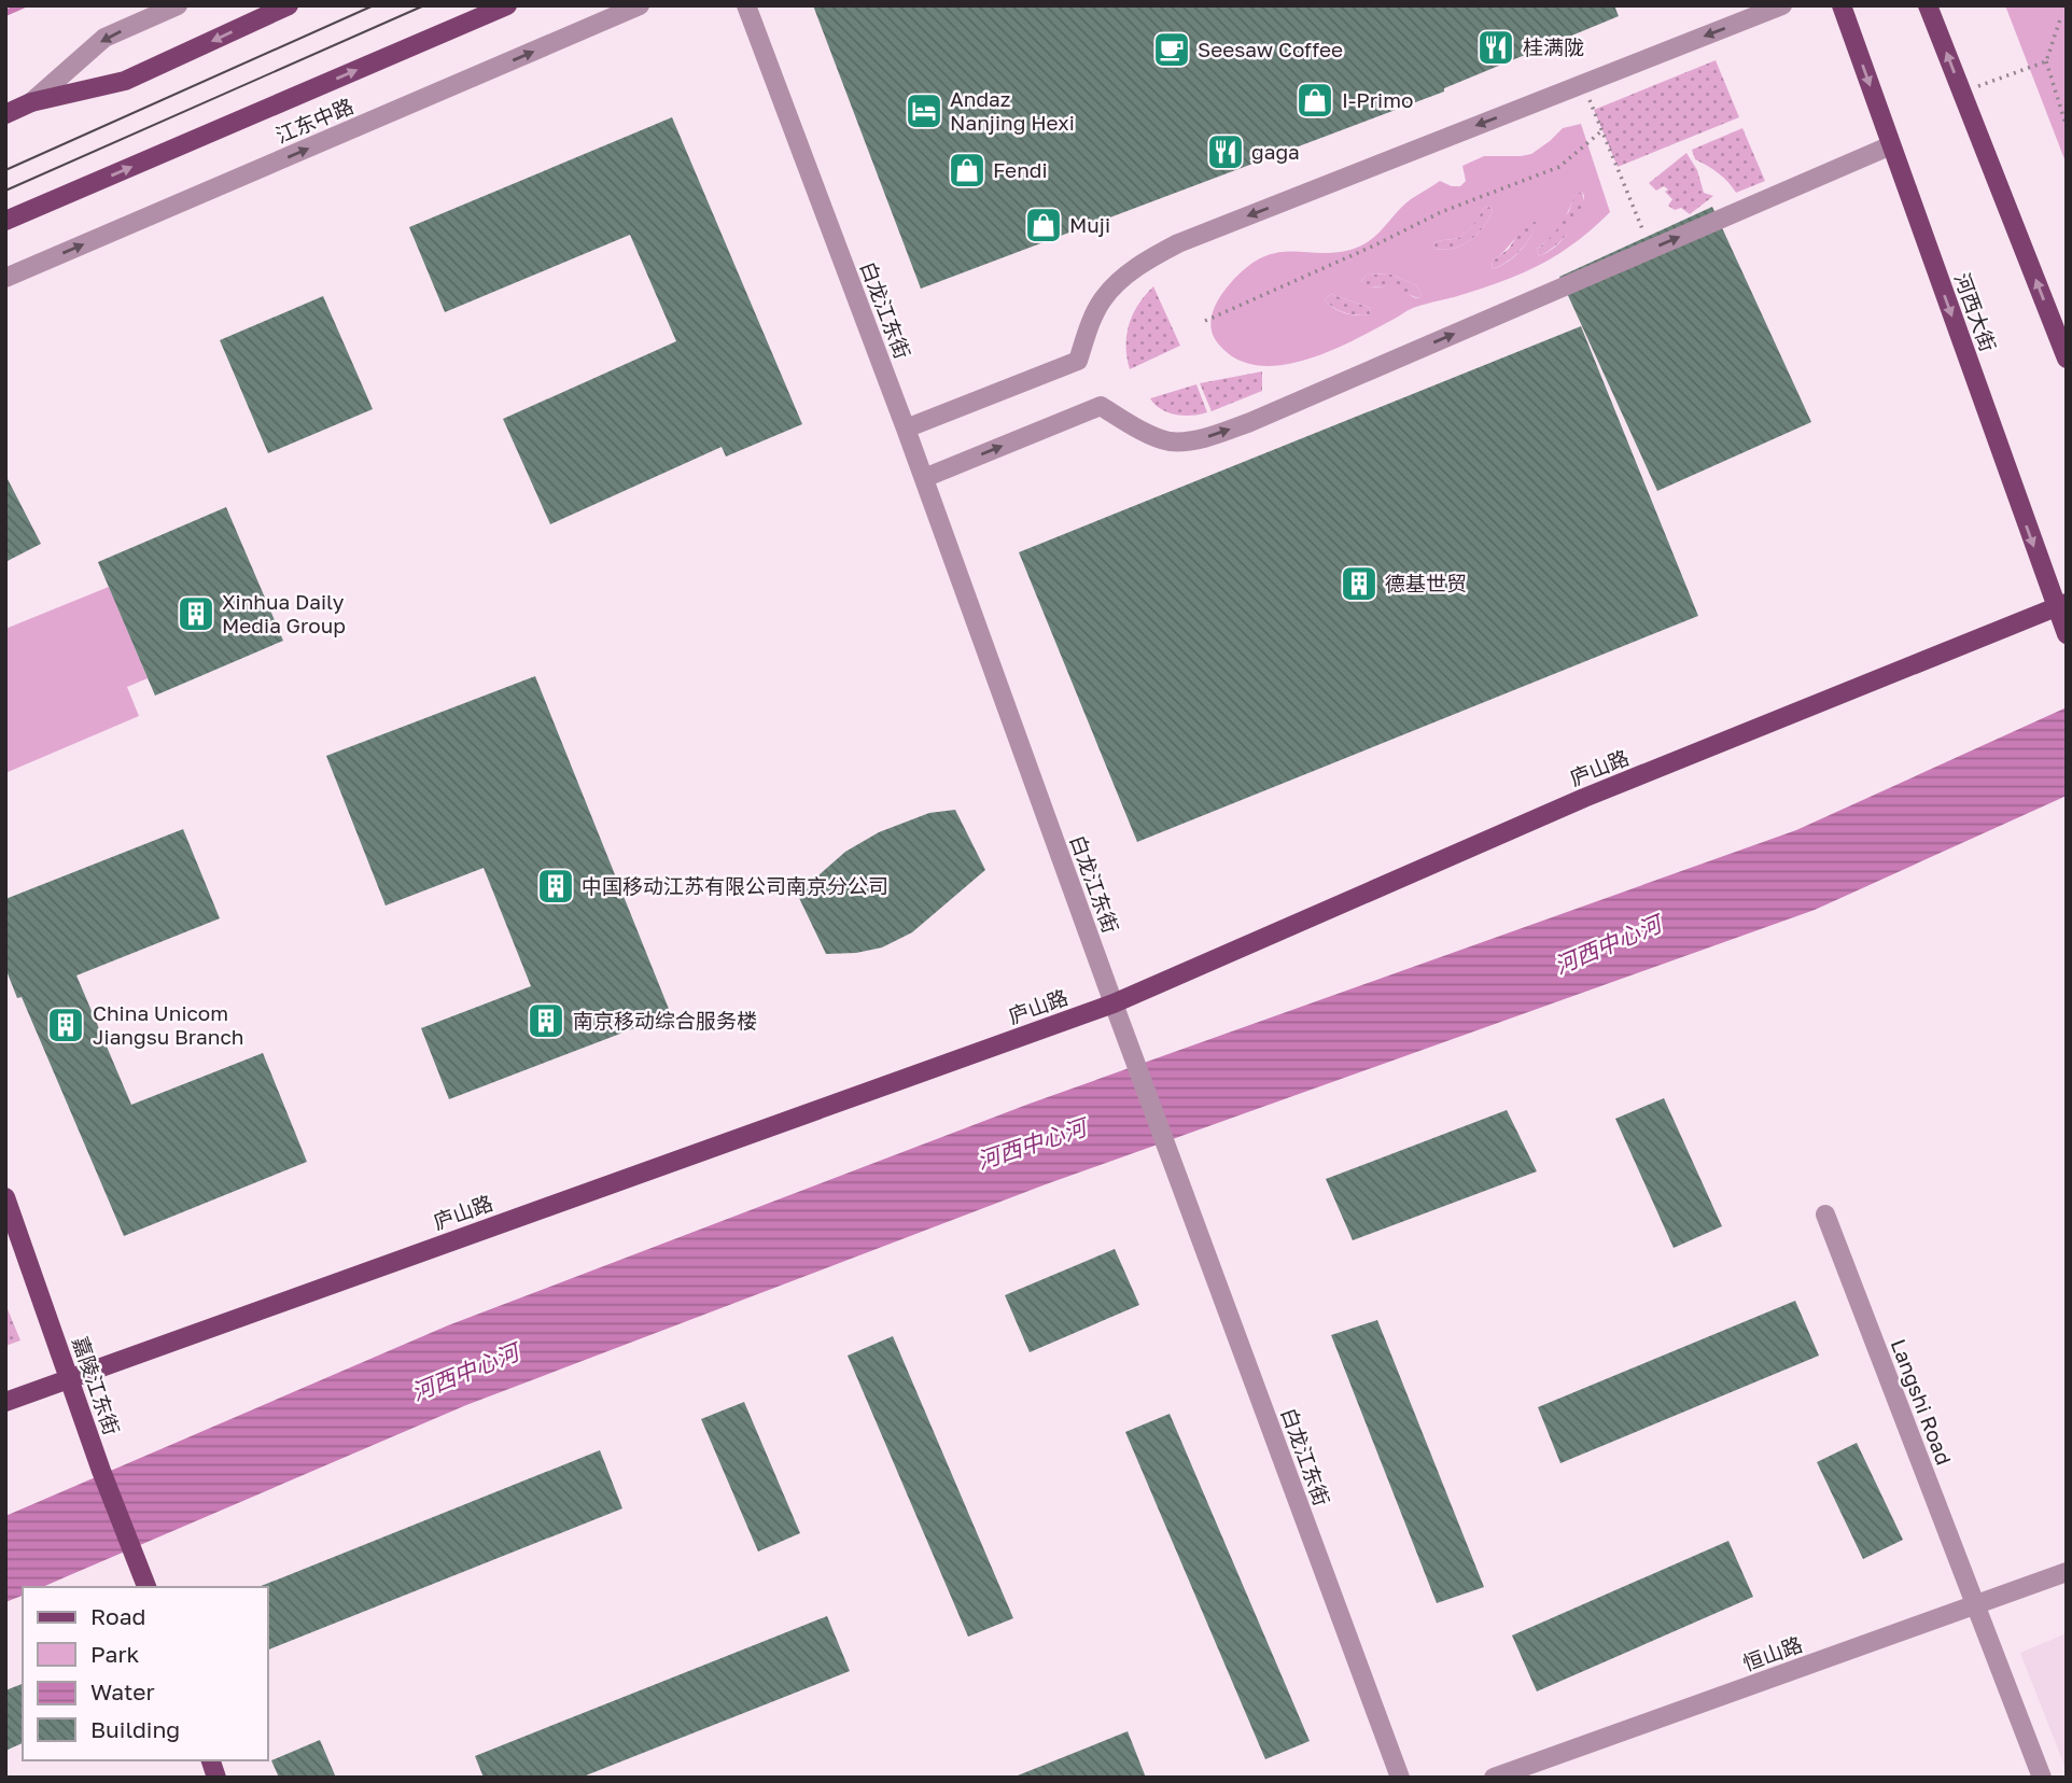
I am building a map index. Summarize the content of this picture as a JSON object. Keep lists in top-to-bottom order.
{
  "streets": {
    "main road": [
      "江东中路",
      "河西大街",
      "庐山路",
      "嘉陵江东街"
    ],
    "street": ["白龙江东街", "Langshi Road", "恒山路"]
  },
  "crossings": [
    ["白龙江东街", "庐山路"],
    ["河西大街", "庐山路"],
    ["庐山路", "嘉陵江东街"],
    ["Langshi Road", "恒山路"]
  ],
  "one_way": ["江东中路"],
  "water": ["河西中心河"],
  "places": {
    "restaurant": ["桂满陇", "gaga"],
    "cafe": ["Seesaw Coffee"],
    "shop": ["I-Primo", "Fendi", "Muji"],
    "hotel": ["Andaz Nanjing Hexi"],
    "building": [
      "德基世贸",
      "Xinhua Daily Media Group",
      "中国移动江苏有限公司南京分公司",
      "南京移动综合服务楼",
      "China Unicom Jiangsu Branch"
    ]
  },
  "legend": [
    "Road",
    "Park",
    "Water",
    "Building"
  ]
}
